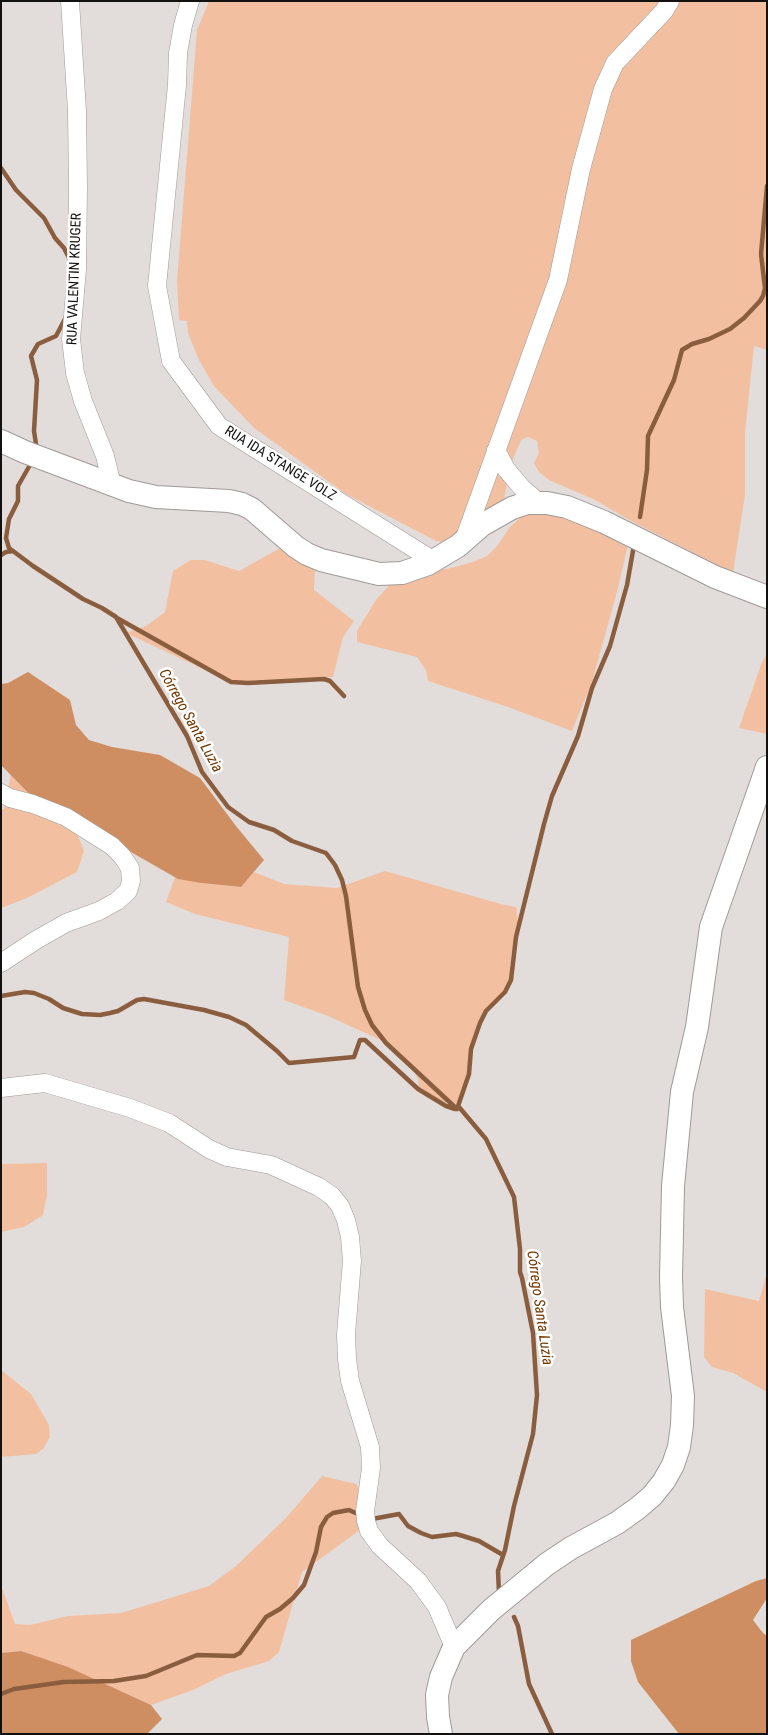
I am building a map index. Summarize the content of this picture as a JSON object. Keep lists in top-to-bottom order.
{
  "streets": {
    "street": ["RUA VALENTIN KRUGER", "RUA IDA STANGE VOLZ"]
  },
  "water": ["Córrego Santa Luzia"]
}
